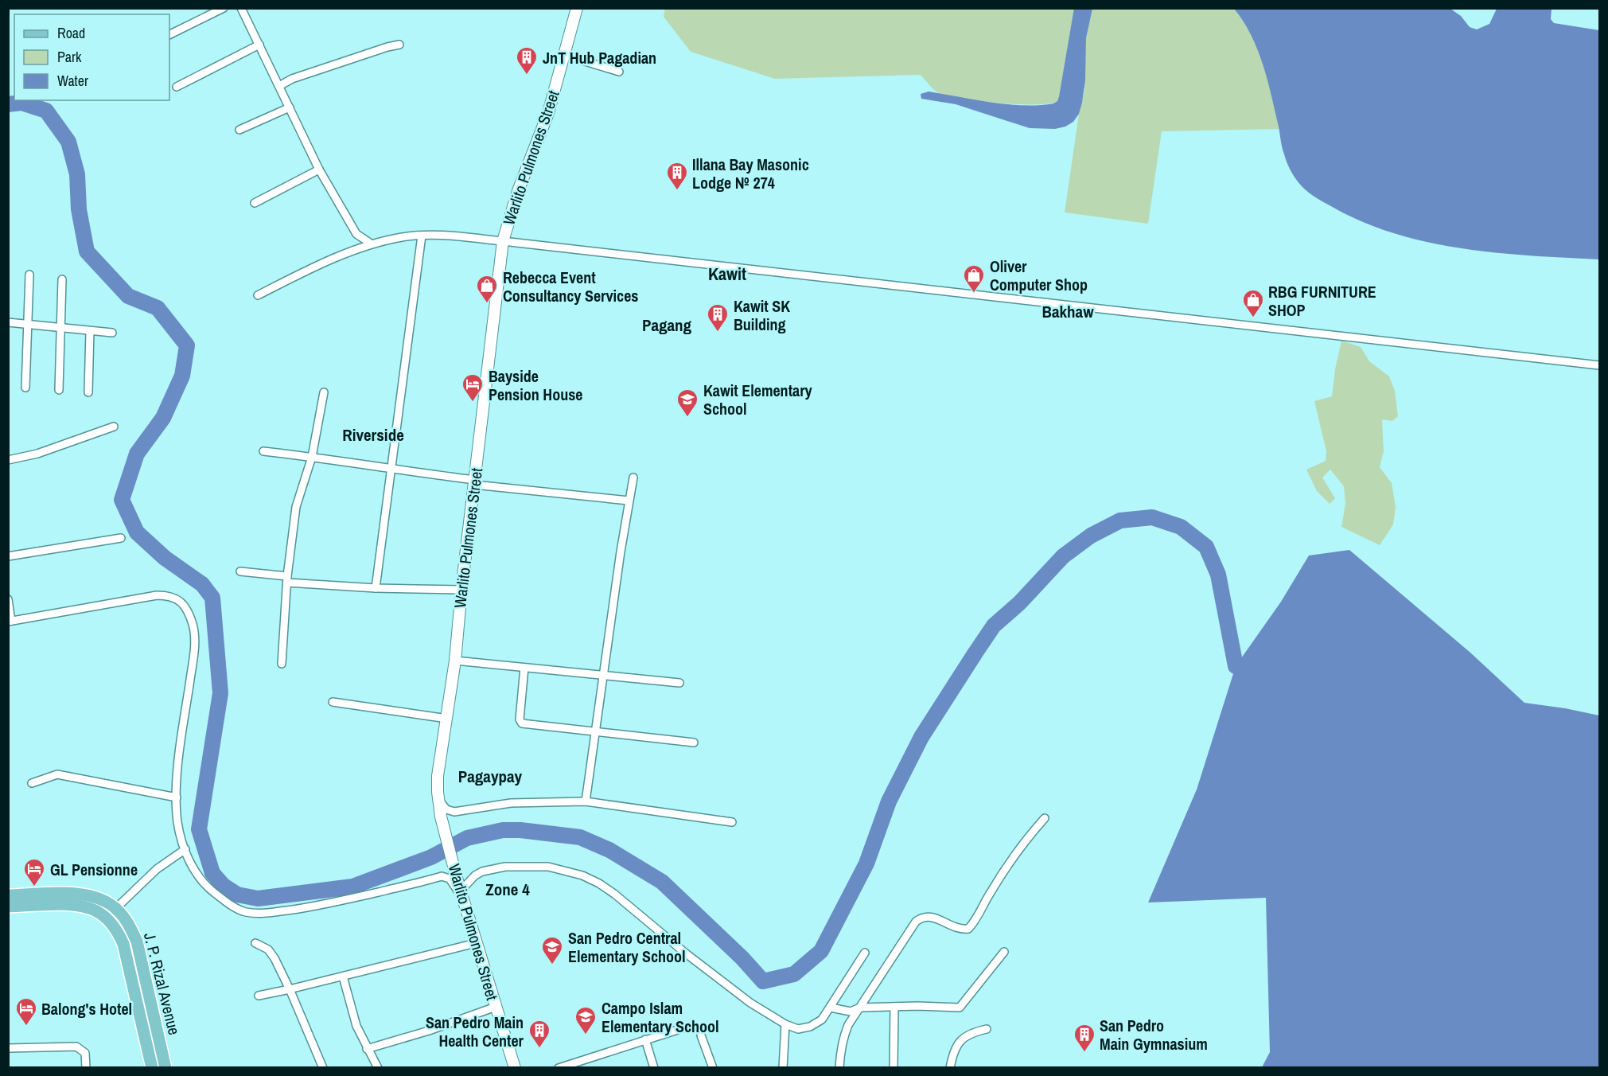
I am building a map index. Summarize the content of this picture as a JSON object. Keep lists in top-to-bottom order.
{
  "streets": {
    "main road": ["J. P. Rizal Avenue"],
    "street": ["Warlito Pulmones Street"]
  },
  "districts": [
    "Kawit",
    "Bakhaw",
    "Pagang",
    "Riverside",
    "Pagaypay",
    "Zone 4"
  ],
  "places": {
    "building": [
      "JnT Hub Pagadian",
      "Illana Bay Masonic Lodge № 274",
      "Kawit SK Building",
      "San Pedro Main Health Center",
      "San Pedro Main Gymnasium"
    ],
    "shop": ["Oliver Computer Shop", "Rebecca Event Consultancy Services", "RBG FURNITURE SHOP"],
    "hotel": ["Bayside Pension House", "GL Pensionne", "Balong's Hotel"],
    "school or university": ["Kawit Elementary School", "San Pedro Central Elementary School", "Campo Islam Elementary School"]
  },
  "legend": ["Road", "Park", "Water"]
}
